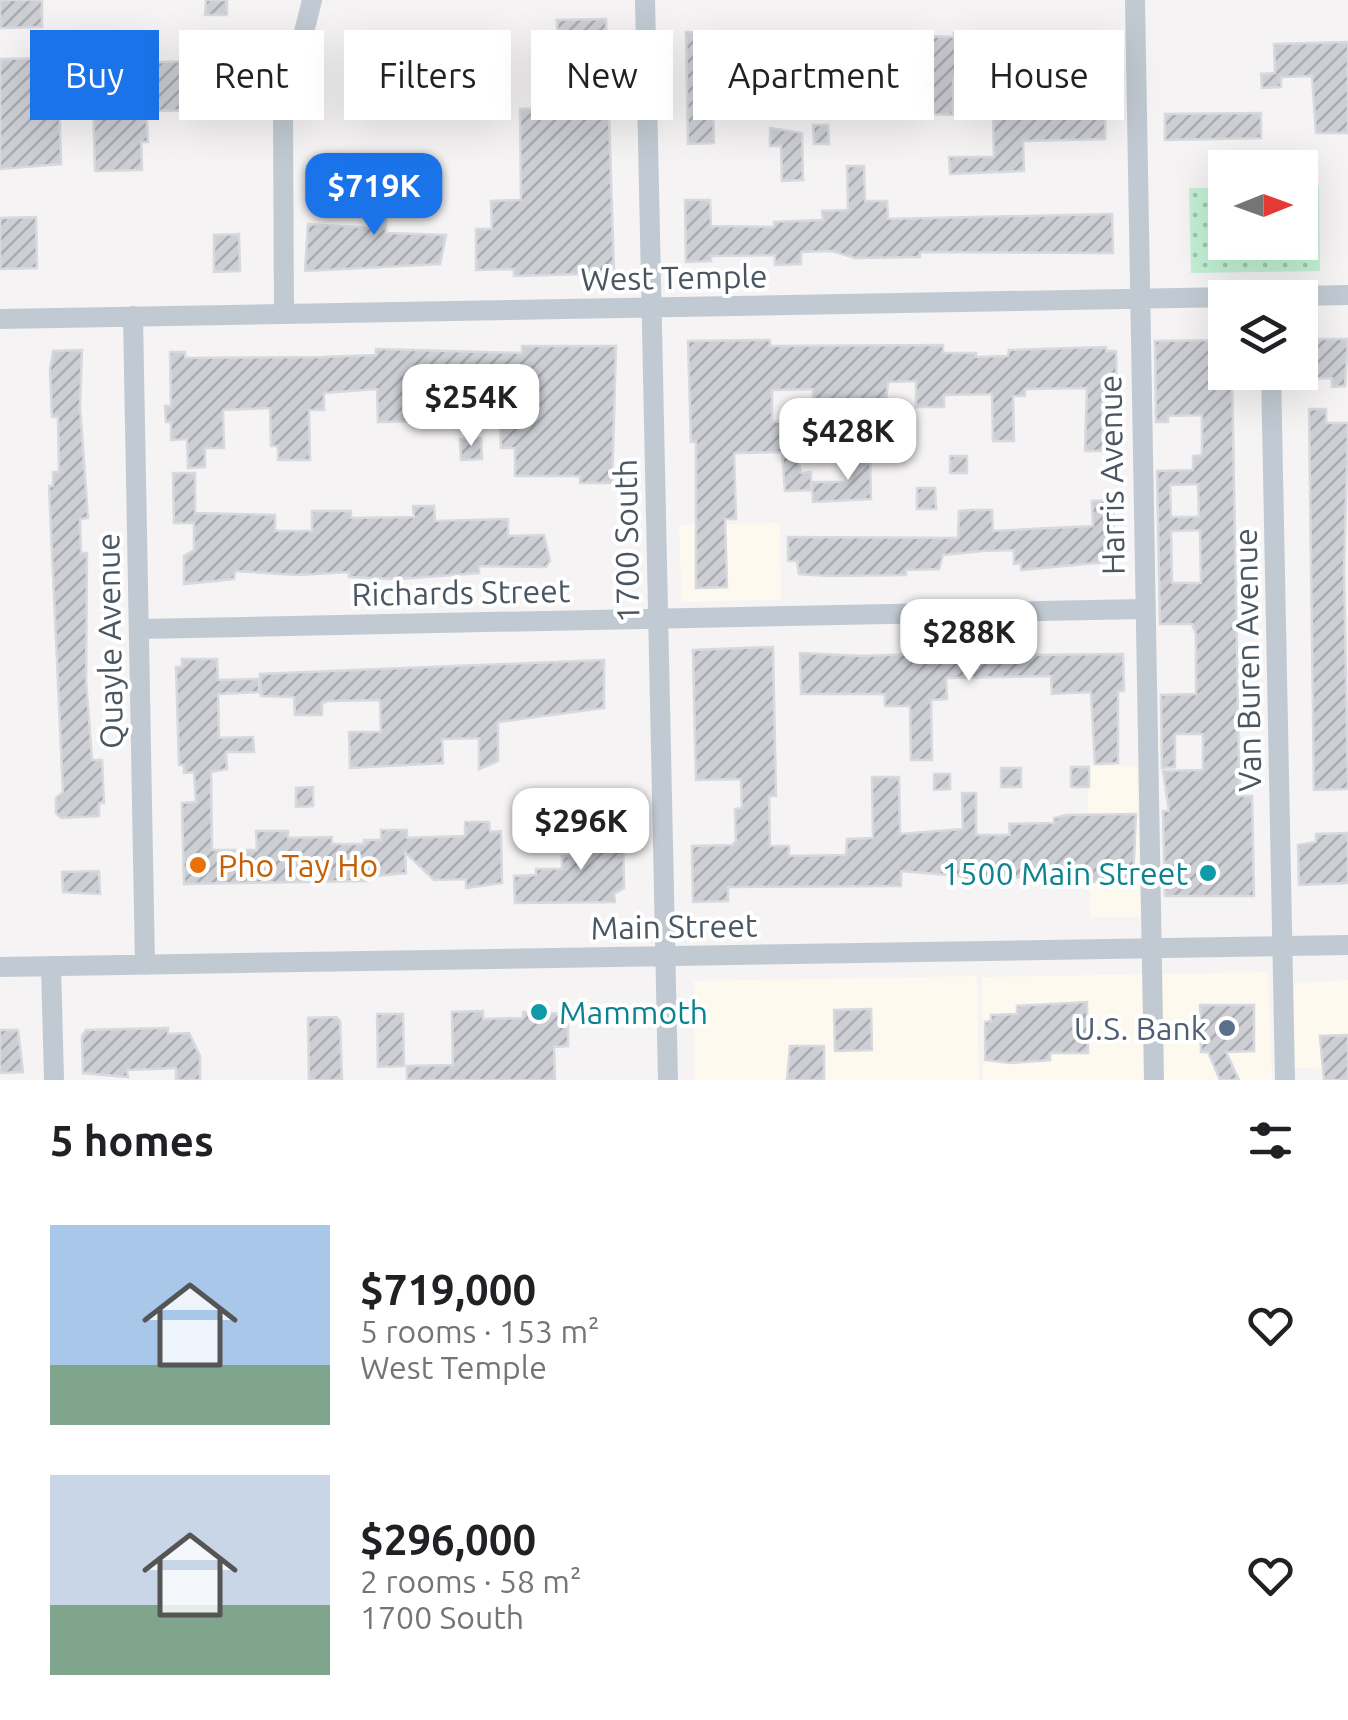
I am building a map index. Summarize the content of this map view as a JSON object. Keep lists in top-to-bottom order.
{
  "streets": {
    "street": [
      "West Temple",
      "Harris Avenue",
      "1700 South",
      "Richards Street",
      "Quayle Avenue",
      "Van Buren Avenue",
      "Main Street"
    ]
  },
  "crossings": [
    ["West Temple", "Harris Avenue"],
    ["West Temple", "1700 South"],
    ["West Temple", "Quayle Avenue"],
    ["Harris Avenue", "Richards Street"],
    ["Harris Avenue", "Main Street"],
    ["1700 South", "Richards Street"],
    ["1700 South", "Main Street"],
    ["Richards Street", "Quayle Avenue"],
    ["Quayle Avenue", "Main Street"],
    ["Van Buren Avenue", "Main Street"]
  ],
  "places": [
    "Pho Tay Ho",
    "1500 Main Street",
    "Mammoth",
    "U.S. Bank"
  ],
  "north": "right",
  "page": {
    "chip": [
      "Buy",
      "Rent",
      "Filters",
      "New",
      "Apartment",
      "House"
    ],
    "price": [
      "$719K",
      "$254K",
      "$428K",
      "$288K",
      "$296K"
    ],
    "heading": "5 homes",
    "list": [
      {
        "name": "$719,000",
        "note": "5 rooms · 153 m² · West Temple"
      },
      {
        "name": "$296,000",
        "note": "2 rooms · 58 m² · 1700 South"
      }
    ]
  }
}
